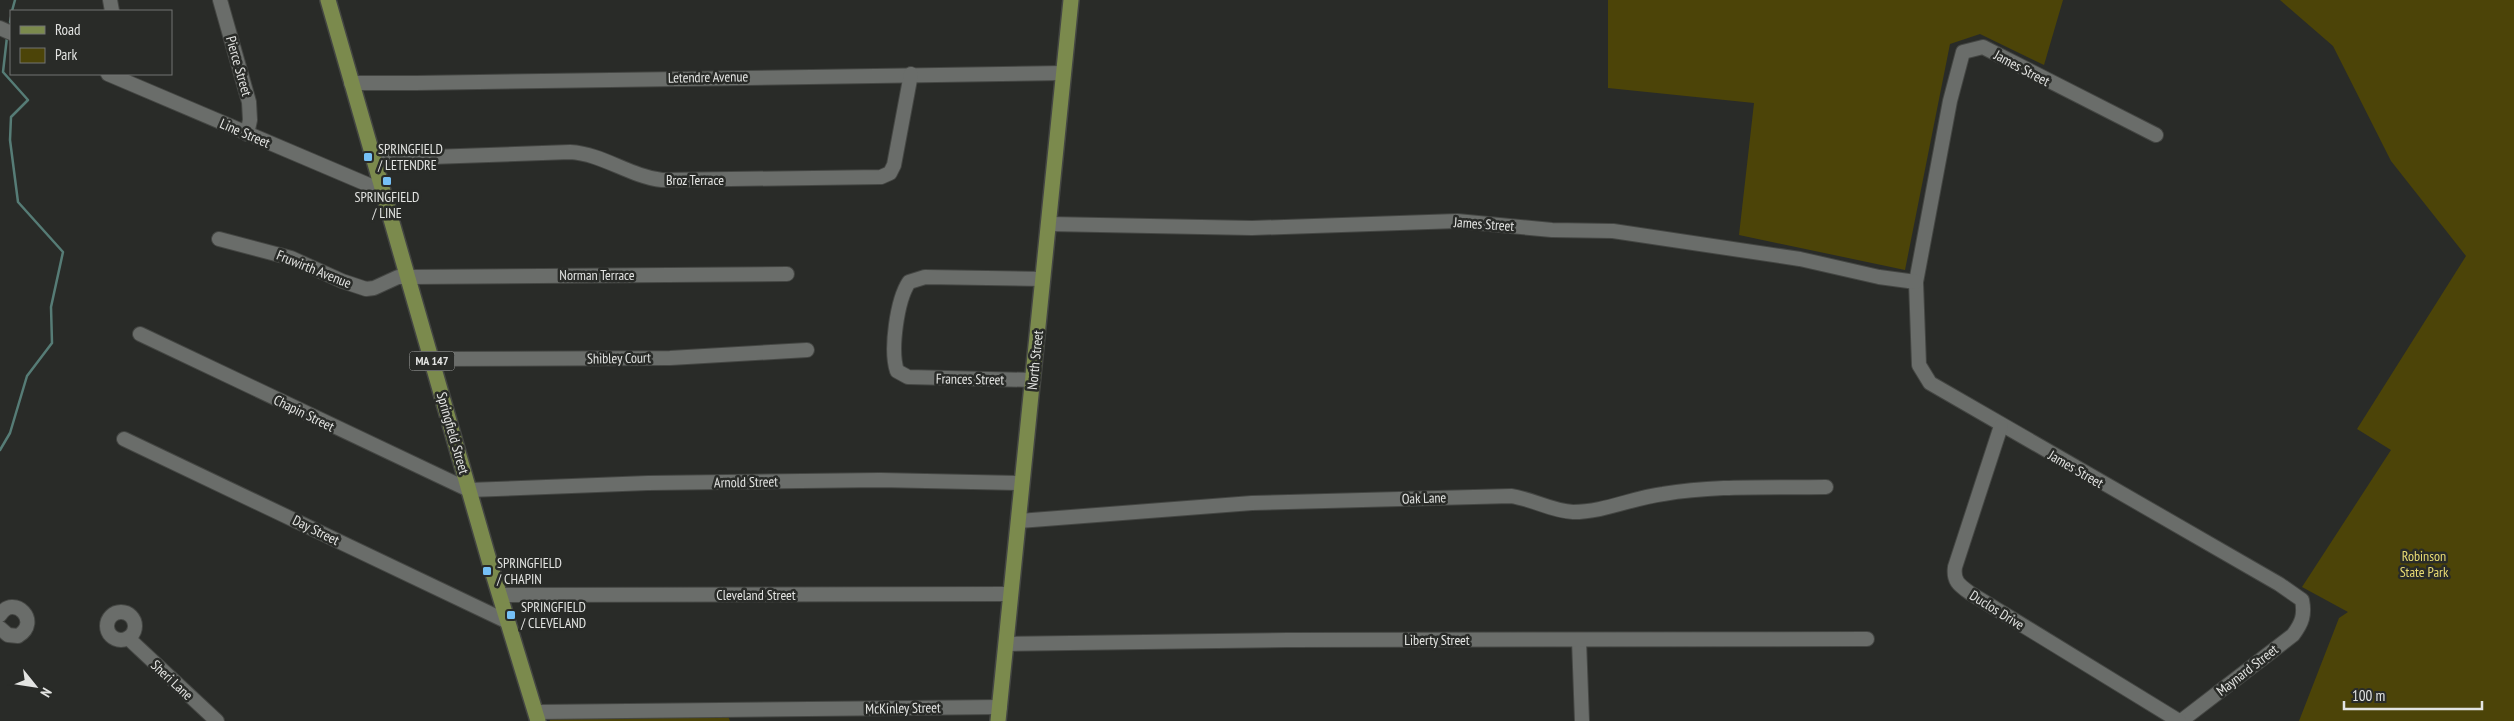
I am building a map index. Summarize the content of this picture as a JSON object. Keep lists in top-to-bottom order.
{
  "streets": {
    "main road": ["North Street", "MA 147", "Springfield Street"],
    "street": [
      "Pierce Street",
      "James Street",
      "Letendre Avenue",
      "Line Street",
      "Broz Terrace",
      "Fruwirth Avenue",
      "Norman Terrace",
      "Shibley Court",
      "Frances Street",
      "Chapin Street",
      "Arnold Street",
      "Oak Lane",
      "Day Street",
      "Cleveland Street",
      "Duclos Drive",
      "Liberty Street",
      "Maynard Street",
      "Sheri Lane",
      "McKinley Street"
    ]
  },
  "crossings": [
    ["Pierce Street", "Line Street"],
    ["James Street", "North Street"],
    ["James Street", "Duclos Drive"],
    ["James Street", "Maynard Street"],
    ["Letendre Avenue", "Broz Terrace"],
    ["Letendre Avenue", "North Street"],
    ["Letendre Avenue", "Springfield Street"],
    ["Line Street", "Springfield Street"],
    ["Broz Terrace", "Springfield Street"],
    ["Fruwirth Avenue", "Norman Terrace"],
    ["Fruwirth Avenue", "Springfield Street"],
    ["Norman Terrace", "Springfield Street"],
    ["Shibley Court", "Springfield Street"],
    ["North Street", "Frances Street"],
    ["North Street", "Arnold Street"],
    ["North Street", "Oak Lane"],
    ["North Street", "Cleveland Street"],
    ["North Street", "Liberty Street"],
    ["North Street", "McKinley Street"],
    ["Chapin Street", "Springfield Street"],
    ["Chapin Street", "Arnold Street"],
    ["Springfield Street", "Arnold Street"],
    ["Springfield Street", "Day Street"],
    ["Springfield Street", "Cleveland Street"],
    ["Springfield Street", "McKinley Street"],
    ["Duclos Drive", "Maynard Street"]
  ],
  "parks": ["Robinson State Park"],
  "places": {
    "transit": [
      "SPRINGFIELD / LETENDRE",
      "SPRINGFIELD / LINE",
      "SPRINGFIELD / CHAPIN",
      "SPRINGFIELD / CLEVELAND"
    ]
  },
  "legend": ["Road", "Park"],
  "scale_bar": "100 m",
  "north": "bottom right"
}
